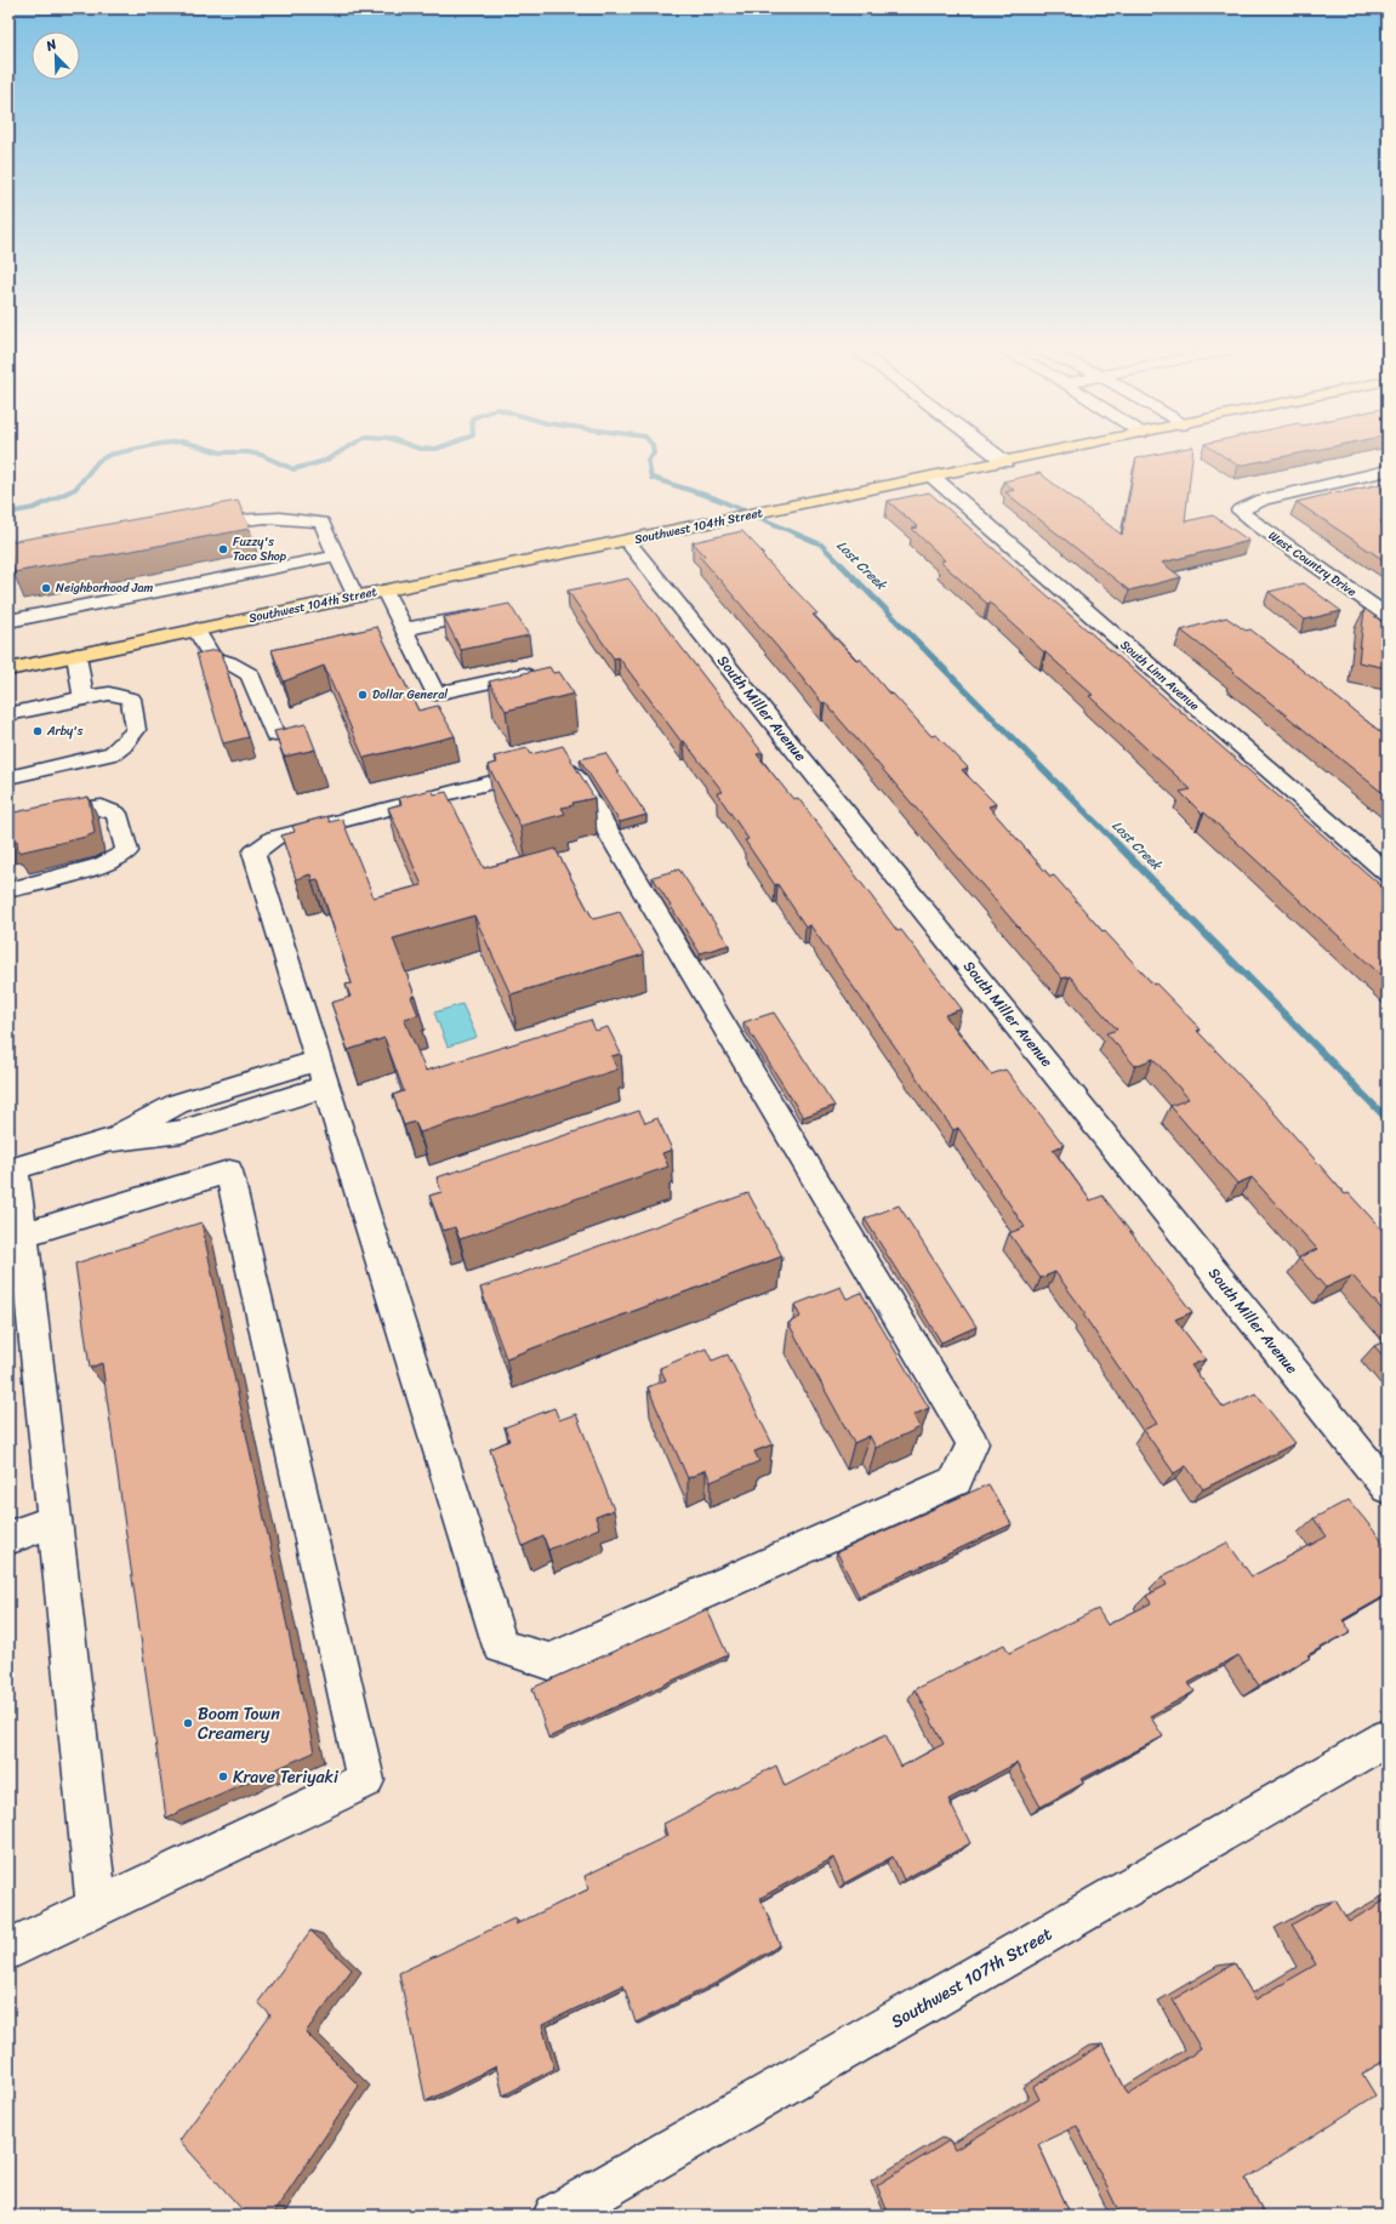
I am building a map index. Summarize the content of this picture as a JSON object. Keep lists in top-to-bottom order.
{
  "streets": {
    "main road": ["Southwest 104th Street"],
    "street": [
      "West Country Drive",
      "South Linn Avenue",
      "South Miller Avenue",
      "Southwest 107th Street"
    ]
  },
  "crossings": [
    ["Southwest 104th Street", "South Linn Avenue"],
    ["Southwest 104th Street", "South Miller Avenue"]
  ],
  "water": ["Lost Creek"],
  "places": [
    "Fuzzy's Taco Shop",
    "Neighborhood Jam",
    "Dollar General",
    "Arby's",
    "Boom Town Creamery",
    "Krave Teriyaki"
  ],
  "north": "top left"
}
